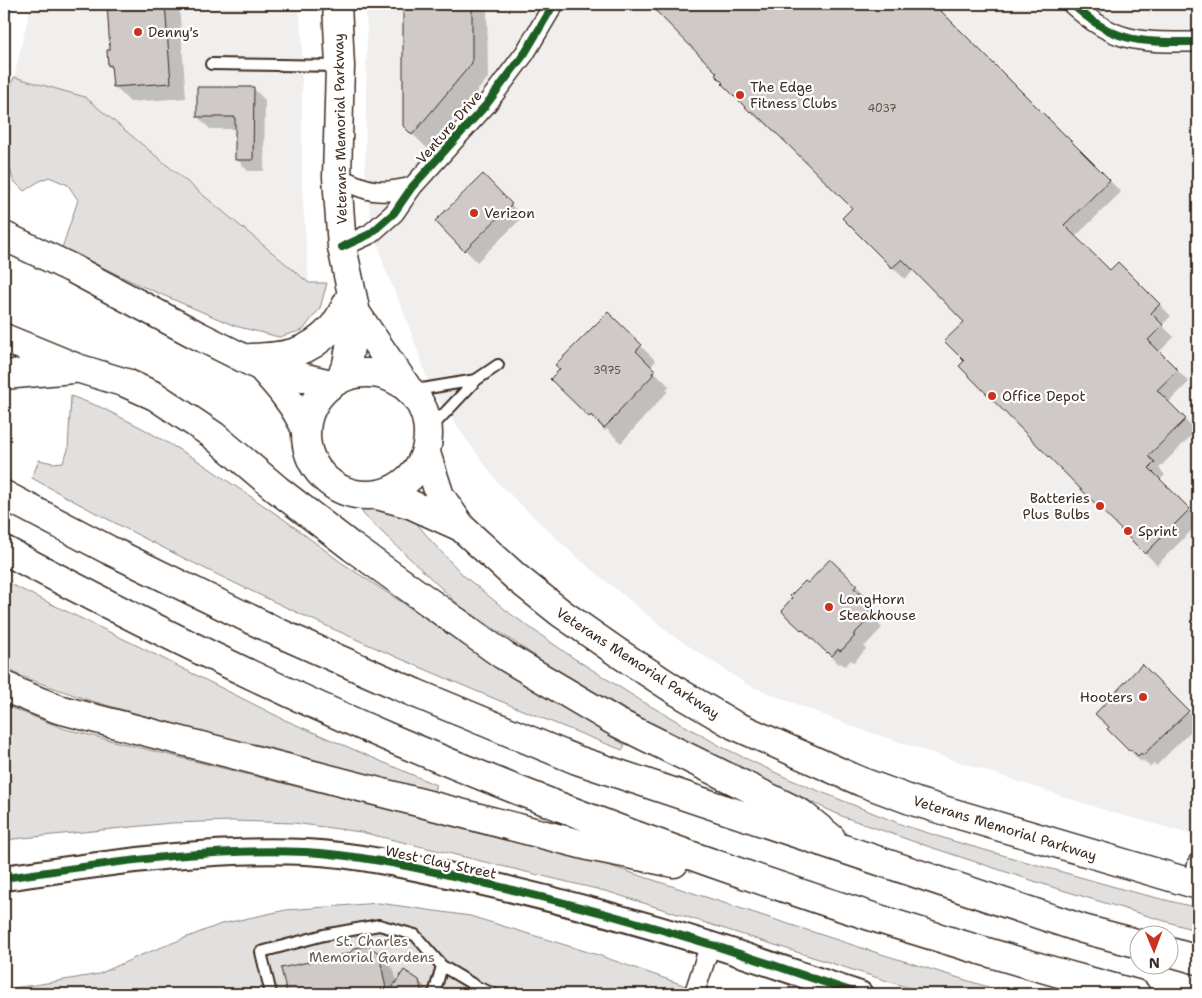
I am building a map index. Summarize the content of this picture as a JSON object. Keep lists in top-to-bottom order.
{
  "streets": {
    "main road": ["Veterans Memorial Parkway"],
    "street": ["Venture Drive", "West Clay Street"]
  },
  "crossings": [
    ["Venture Drive", "Veterans Memorial Parkway"]
  ],
  "parks": ["St. Charles Memorial Gardens"],
  "places": [
    "Denny's",
    "The Edge Fitness Clubs",
    "Verizon",
    "Office Depot",
    "Batteries Plus Bulbs",
    "Sprint",
    "LongHorn Steakhouse",
    "Hooters"
  ],
  "house_numbers": ["4037", "3975"],
  "north": "bottom"
}
